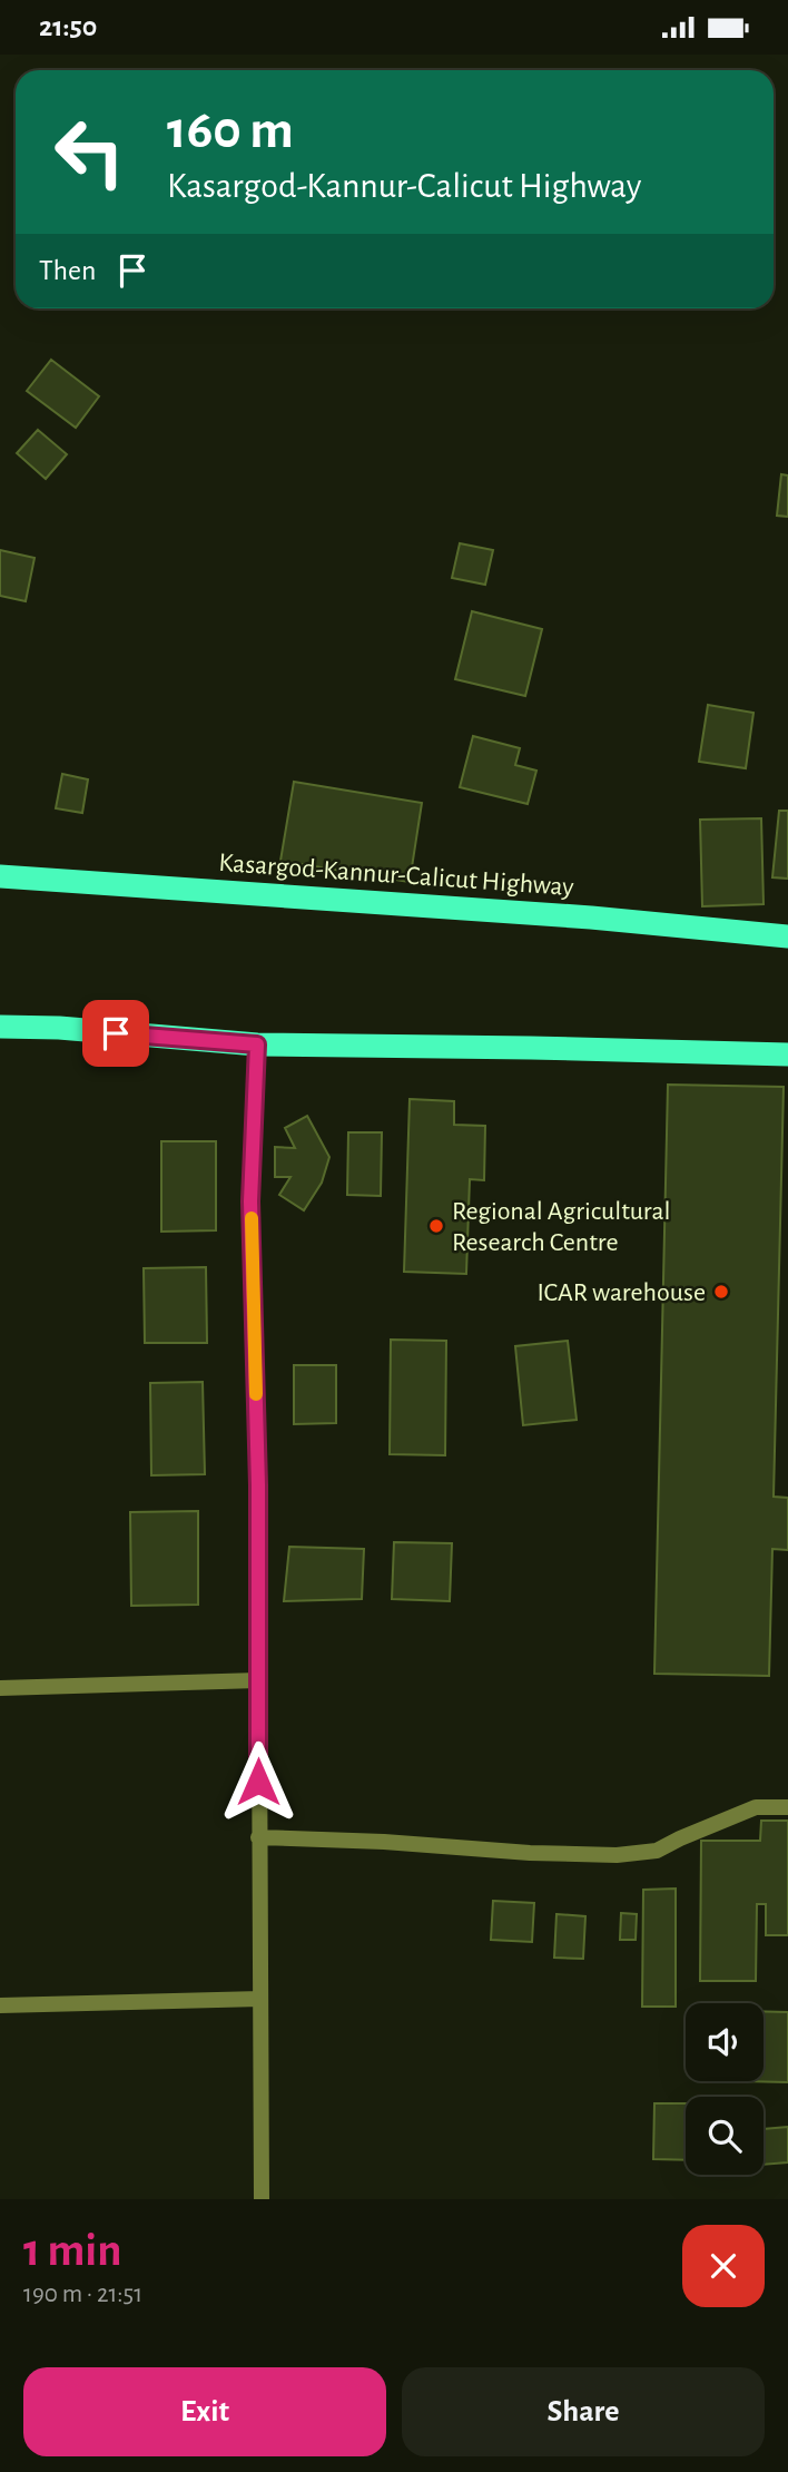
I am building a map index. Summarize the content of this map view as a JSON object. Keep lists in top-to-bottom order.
{
  "streets": {
    "highway": ["Kasargod-Kannur-Calicut Highway"]
  },
  "places": ["Regional Agricultural Research Centre", "ICAR warehouse"],
  "page": {
    "status": "21:50",
    "turn": ["160 m", "Kasargod-Kannur-Calicut Highway"],
    "then": "Then",
    "heading": ["1 min", "190 m · 21:51"],
    "buttons": ["Exit", "Share"]
  }
}
